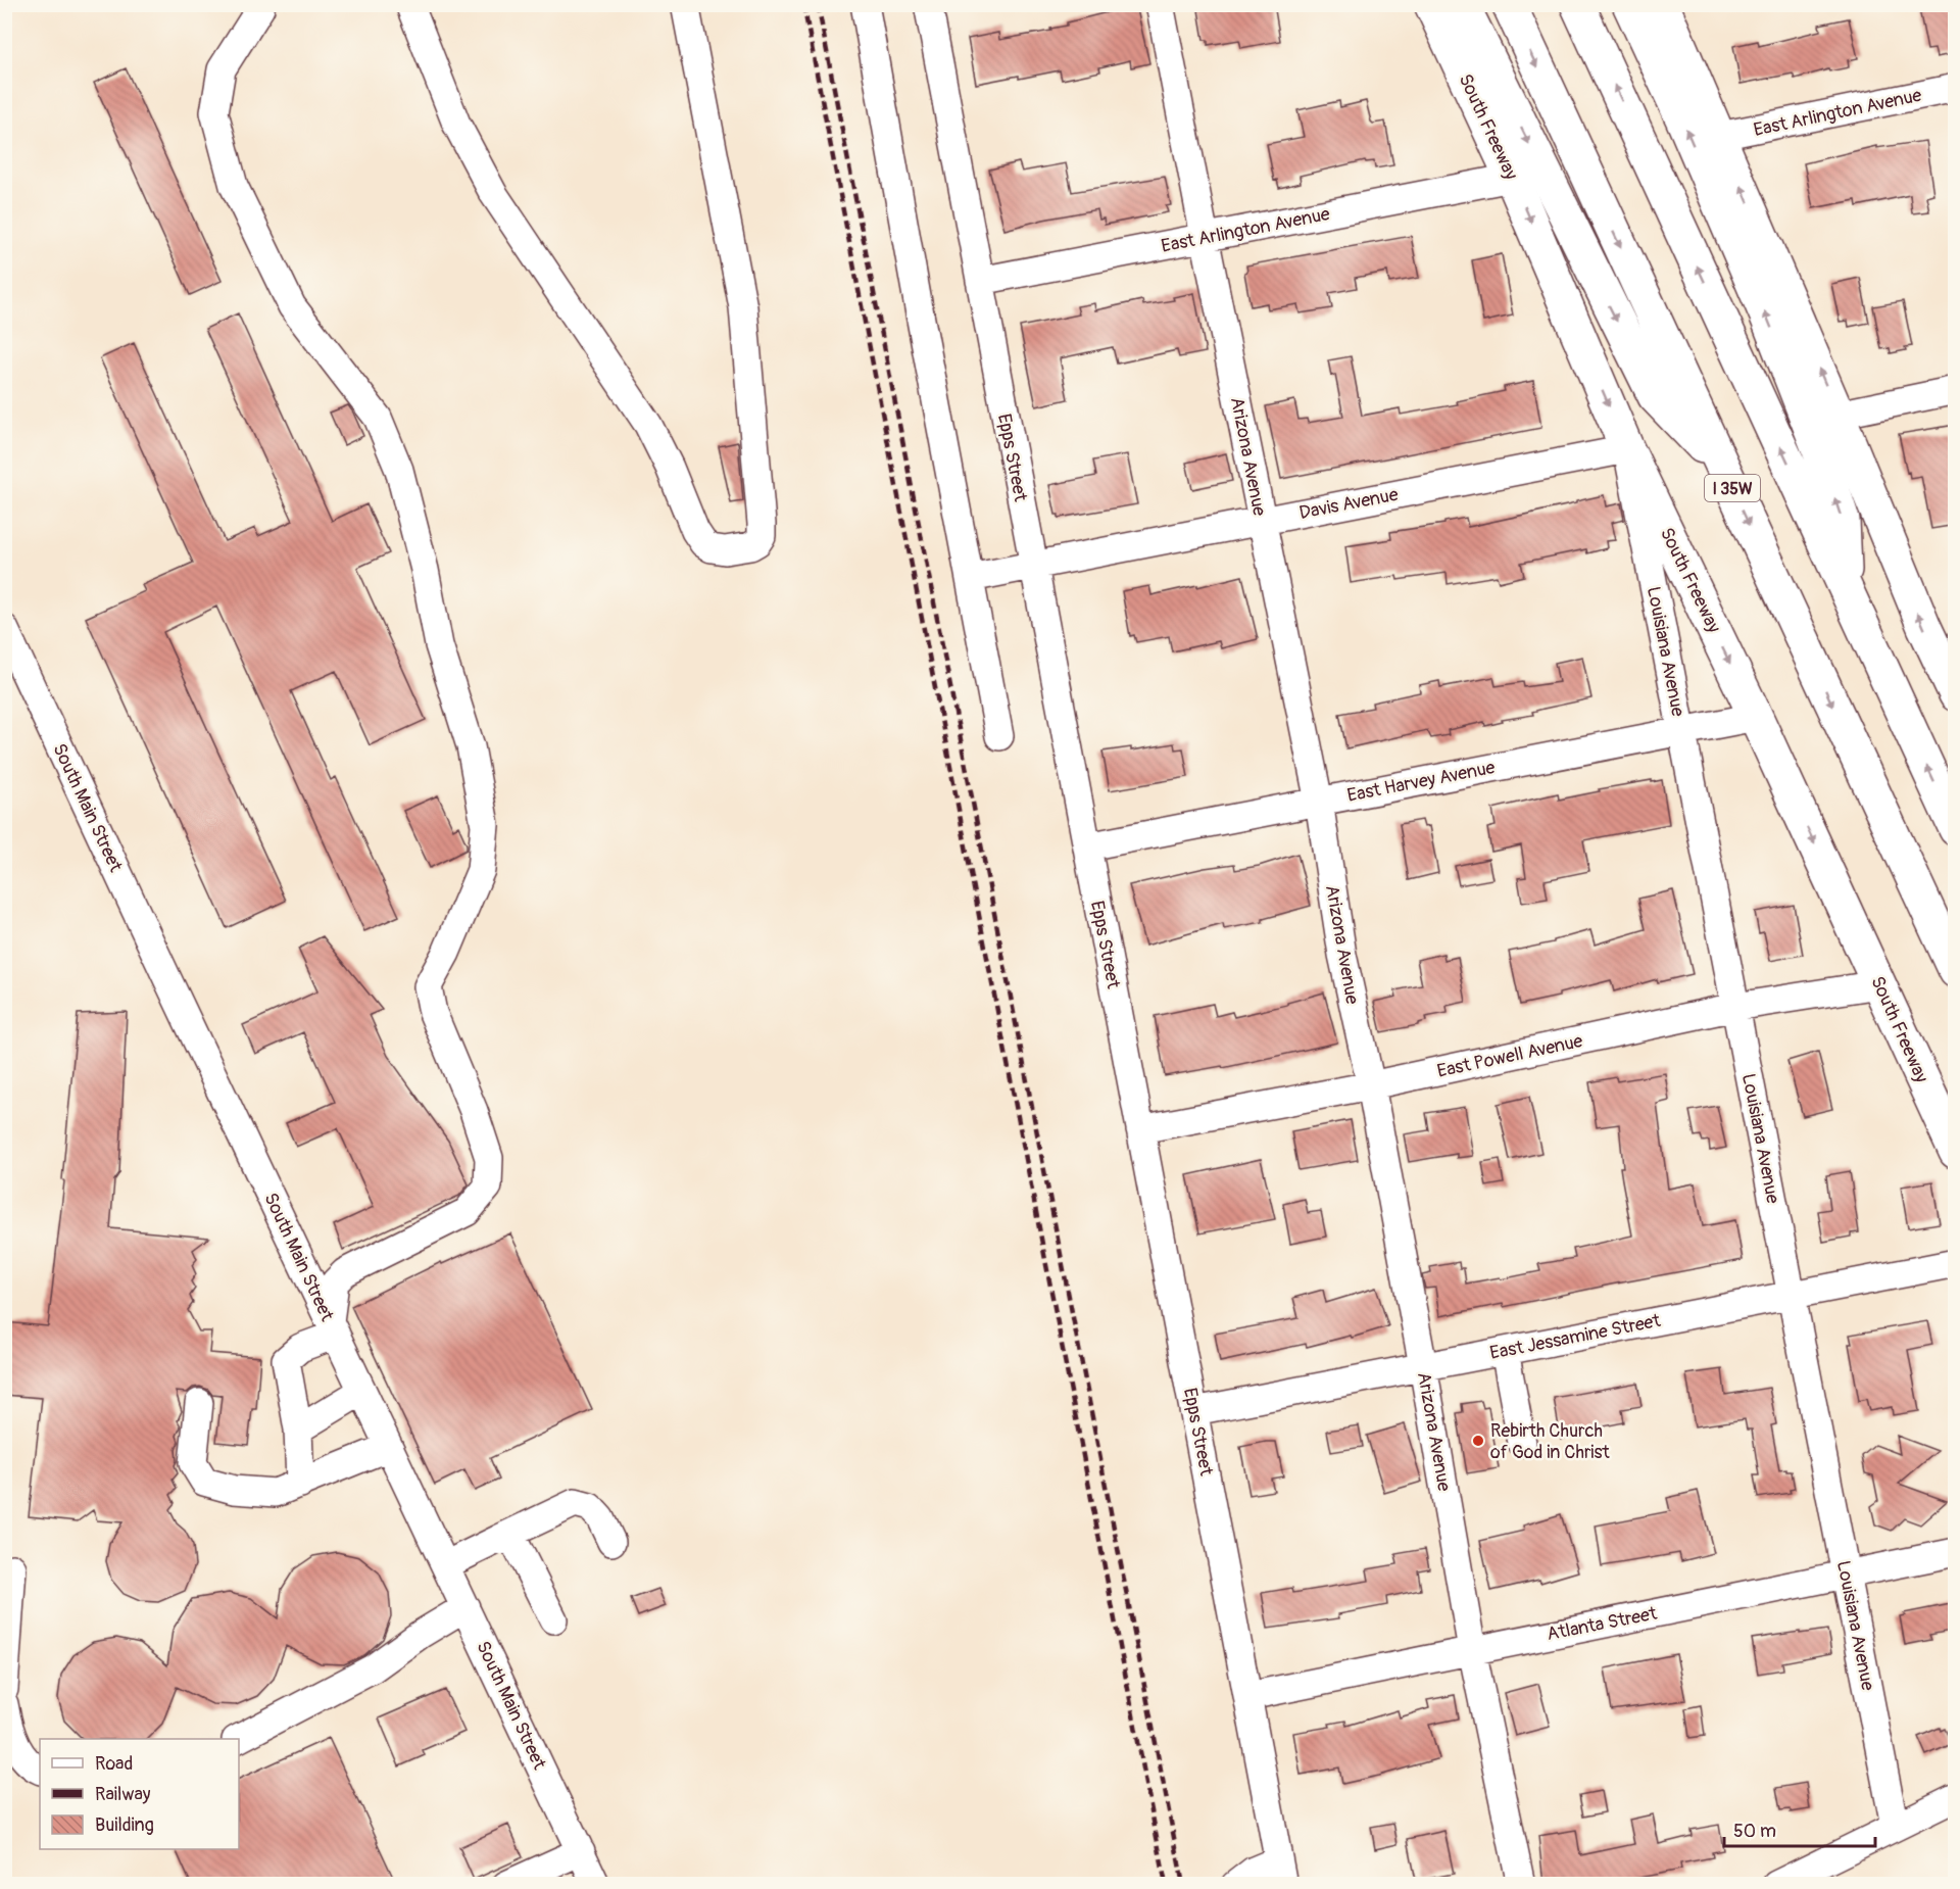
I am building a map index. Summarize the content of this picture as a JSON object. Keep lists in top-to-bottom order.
{
  "streets": {
    "main road": ["South Freeway", "I 35W"],
    "street": [
      "East Arlington Avenue",
      "Arizona Avenue",
      "Epps Street",
      "Davis Avenue",
      "Louisiana Avenue",
      "East Harvey Avenue",
      "South Main Street",
      "East Powell Avenue",
      "East Jessamine Street",
      "Atlanta Street"
    ]
  },
  "crossings": [
    ["East Arlington Avenue", "South Freeway"],
    ["East Arlington Avenue", "Arizona Avenue"],
    ["East Arlington Avenue", "Epps Street"],
    ["South Freeway", "Davis Avenue"],
    ["South Freeway", "Louisiana Avenue"],
    ["South Freeway", "East Harvey Avenue"],
    ["South Freeway", "East Powell Avenue"],
    ["Arizona Avenue", "Davis Avenue"],
    ["Arizona Avenue", "East Harvey Avenue"],
    ["Arizona Avenue", "East Powell Avenue"],
    ["Arizona Avenue", "East Jessamine Street"],
    ["Arizona Avenue", "Atlanta Street"],
    ["Epps Street", "Davis Avenue"],
    ["Epps Street", "East Harvey Avenue"],
    ["Epps Street", "East Powell Avenue"],
    ["Epps Street", "East Jessamine Street"],
    ["Epps Street", "Atlanta Street"],
    ["Davis Avenue", "Louisiana Avenue"],
    ["Louisiana Avenue", "East Harvey Avenue"],
    ["Louisiana Avenue", "East Powell Avenue"],
    ["Louisiana Avenue", "East Jessamine Street"],
    ["Louisiana Avenue", "Atlanta Street"]
  ],
  "places": ["Rebirth Church of God in Christ"],
  "legend": ["Road", "Railway", "Building"],
  "scale_bar": "50 m"
}
